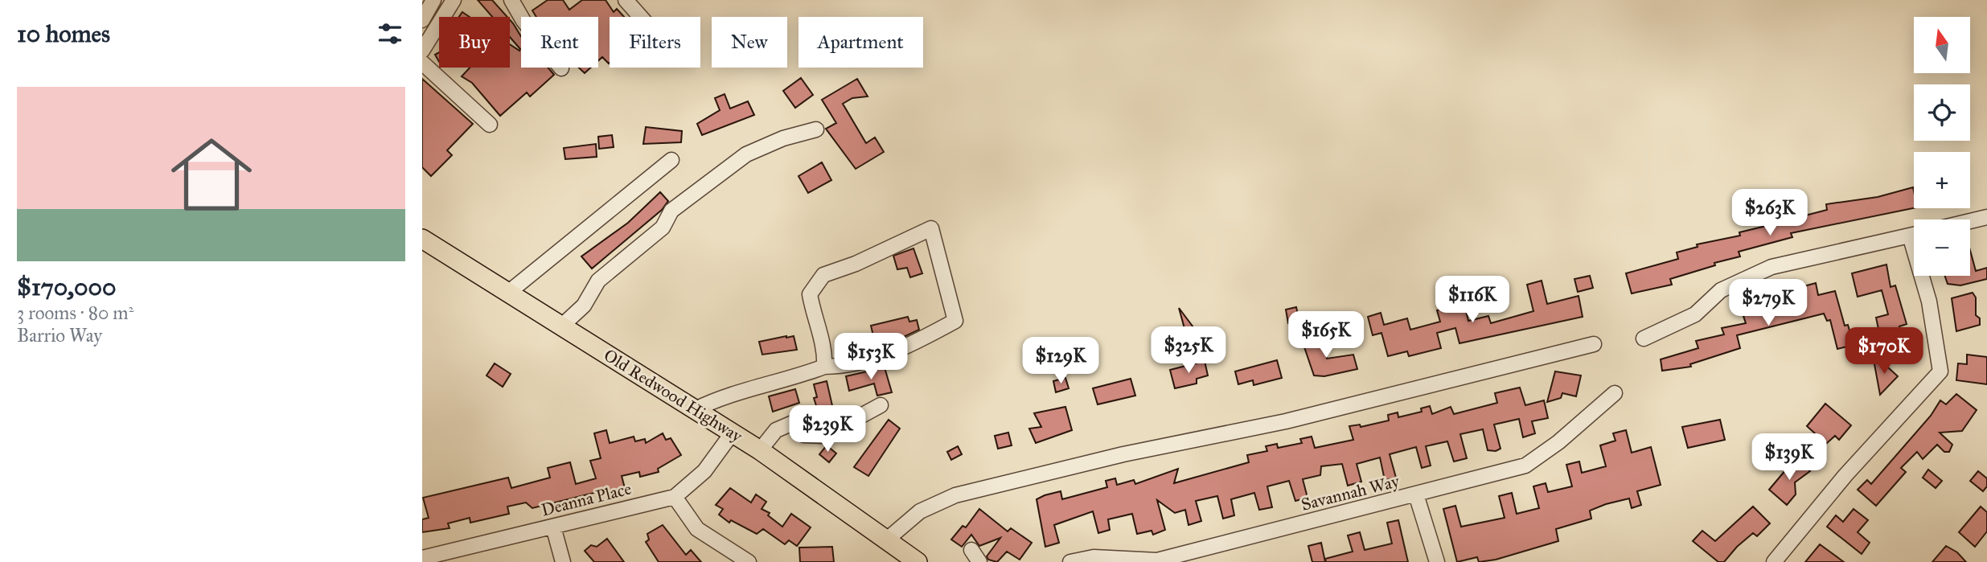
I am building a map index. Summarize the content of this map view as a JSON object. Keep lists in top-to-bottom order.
{
  "streets": {
    "main road": ["Old Redwood Highway"],
    "street": ["Savannah Way", "Deanna Place"]
  },
  "crossings": [
    ["Old Redwood Highway", "Deanna Place"]
  ],
  "north": "top",
  "page": {
    "heading": "10 homes",
    "map_buttons": ["+", "−"],
    "chip": [
      "Buy",
      "Rent",
      "Filters",
      "New",
      "Apartment"
    ],
    "list": [
      {
        "name": "$170,000",
        "note": "3 rooms · 80 m² · Barrio Way"
      }
    ],
    "price": [
      "$263K",
      "$116K",
      "$279K",
      "$165K",
      "$325K",
      "$170K",
      "$153K",
      "$129K",
      "$239K",
      "$139K"
    ]
  }
}
